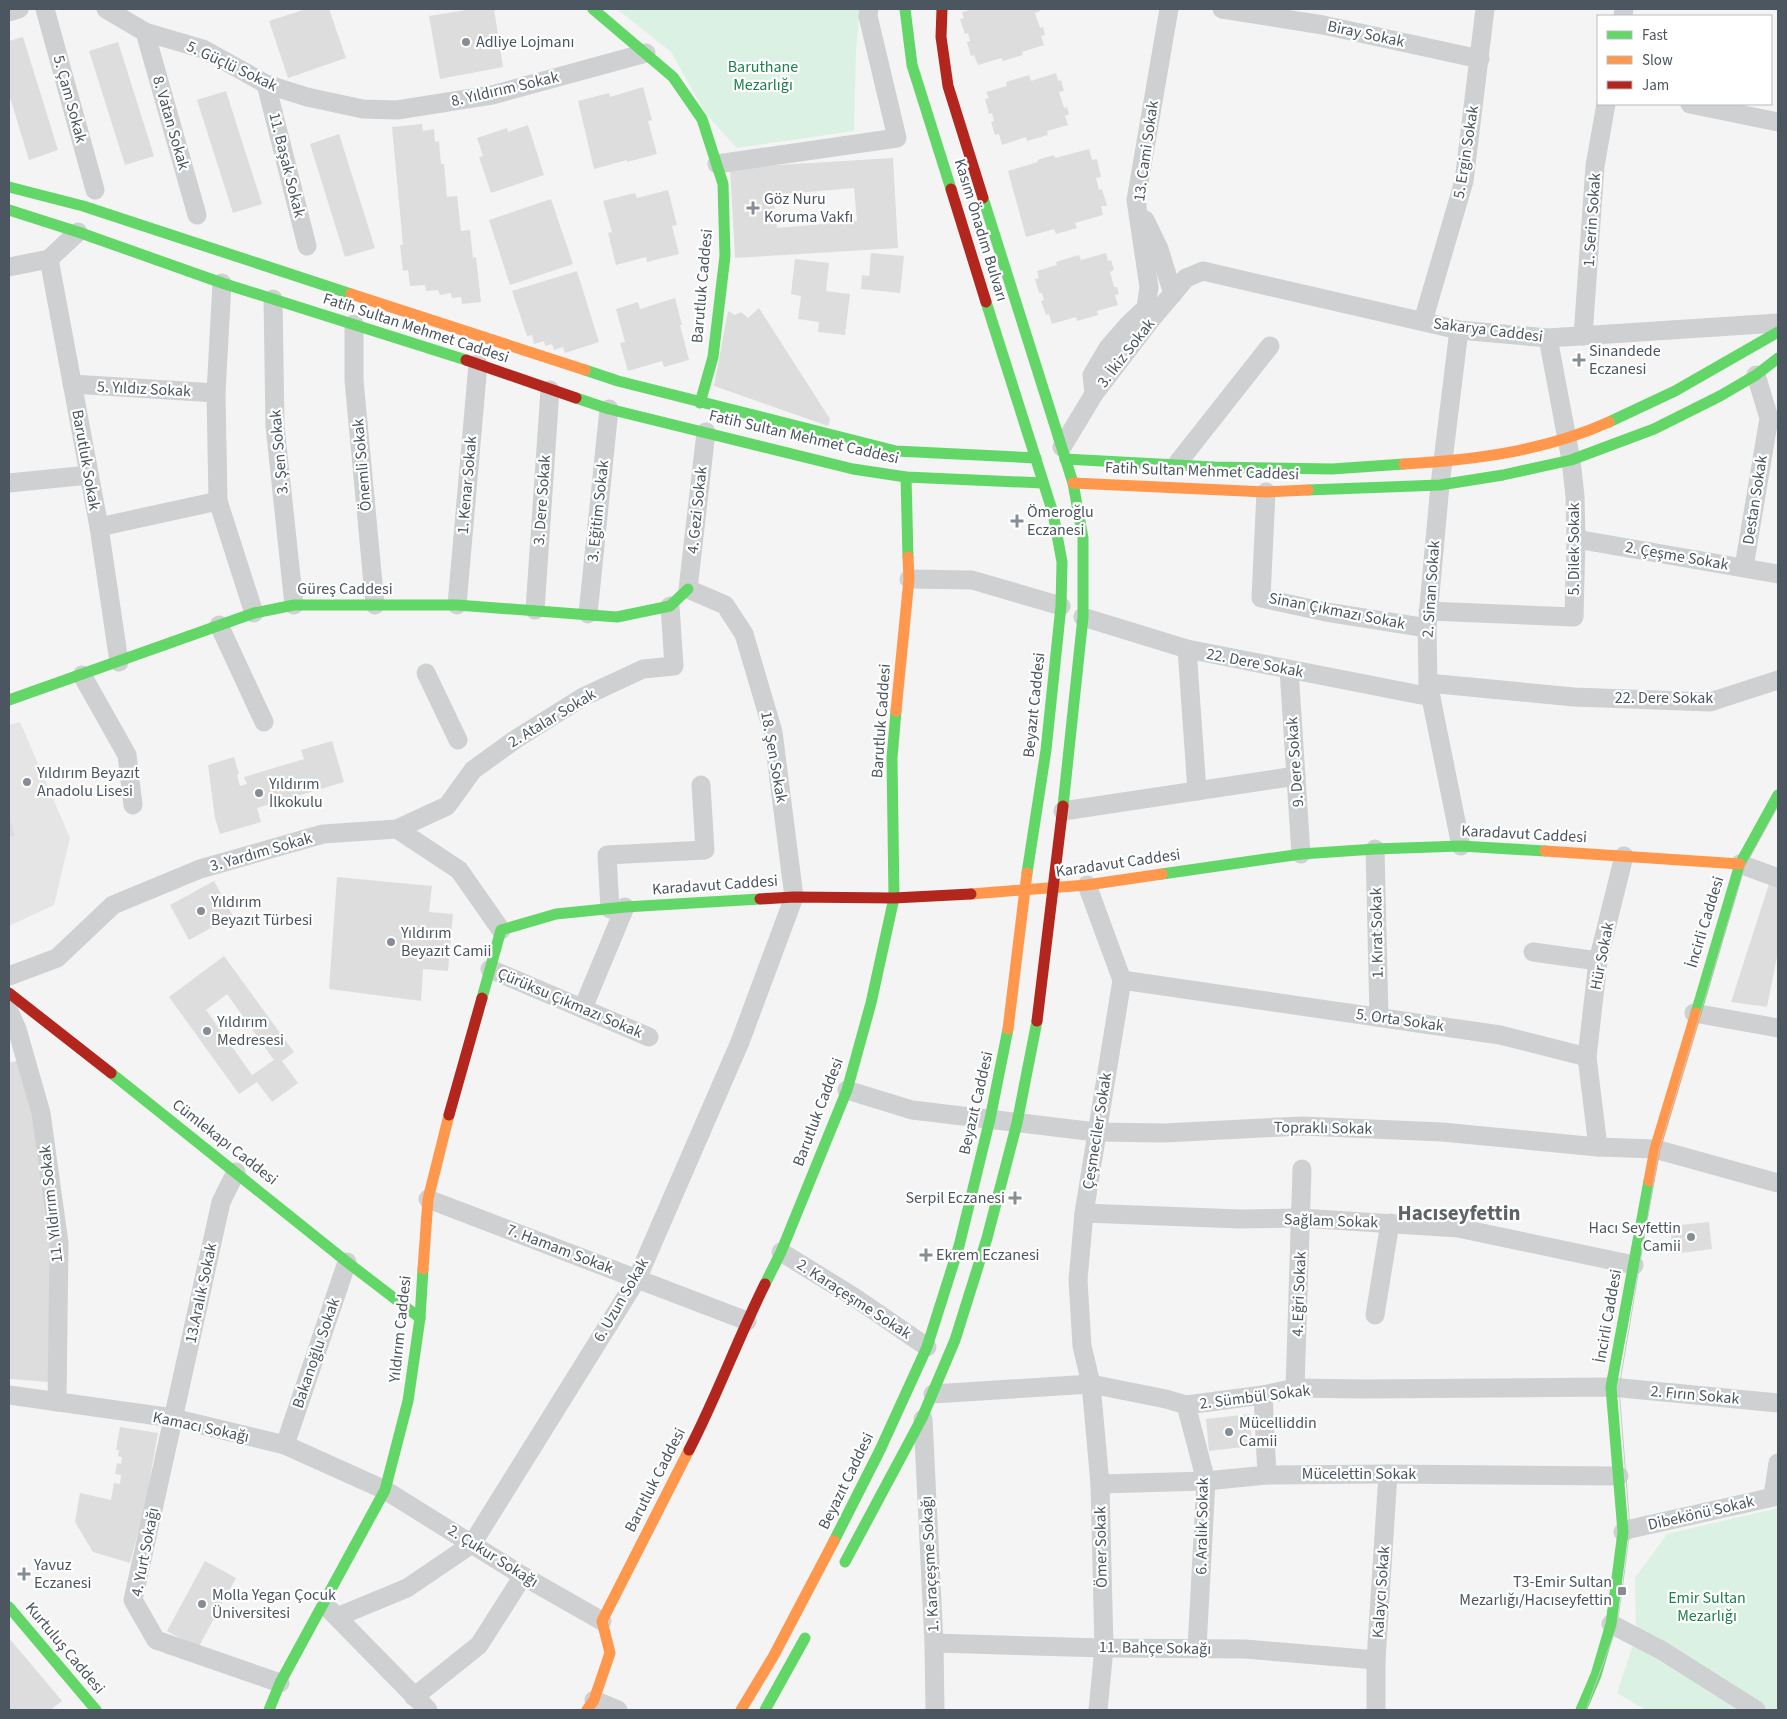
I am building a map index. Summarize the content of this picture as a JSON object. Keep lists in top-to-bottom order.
{
  "streets": {
    "main road": [
      "Kasım Önadım Bulvarı",
      "Barutluk Caddesi",
      "Fatih Sultan Mehmet Caddesi",
      "Güreş Caddesi",
      "Beyazıt Caddesi",
      "Karadavut Caddesi",
      "İncirli Caddesi",
      "Cümlekapı Caddesi",
      "Yıldırım Caddesi",
      "Kurtuluş Caddesi"
    ],
    "street": [
      "Biray Sokak",
      "5. Güçlü Sokak",
      "8. Yıldırım Sokak",
      "5. Çam Sokak",
      "8. Vatan Sokak",
      "13. Cami Sokak",
      "5. Ergin Sokak",
      "11. Başak Sokak",
      "1. Serin Sokak",
      "Sakarya Caddesi",
      "3. İkiz Sokak",
      "5. Yıldız Sokak",
      "3. Şen Sokak",
      "Barutluk Sokak",
      "Önemli Sokak",
      "1. Kenar Sokak",
      "3. Dere Sokak",
      "Destan Sokak",
      "4. Gezi Sokak",
      "3. Eğitim Sokak",
      "5. Dilek Sokak",
      "2. Çeşme Sokak",
      "2. Sinan Sokak",
      "Sinan Çıkmazı Sokak",
      "22. Dere Sokak",
      "2. Atalar Sokak",
      "18. Şen Sokak",
      "9. Dere Sokak",
      "3. Yardım Sokak",
      "1. Kırat Sokak",
      "Hür Sokak",
      "Çürüksu Çıkmazı Sokak",
      "5. Orta Sokak",
      "Topraklı Sokak",
      "Çeşmeciler Sokak",
      "11. Yıldırım Sokak",
      "Sağlam Sokak",
      "7. Hamam Sokak",
      "13.Aralık Sokak",
      "4. Eğri Sokak",
      "2. Karaçeşme Sokak",
      "6. Uzun Sokak",
      "Bakanoğlu Sokak",
      "2. Fırın Sokak",
      "2. Sümbül Sokak",
      "Kamacı Sokağı",
      "Mücelettin Sokak",
      "Dibekönü Sokak",
      "6. Aralık Sokak",
      "Ömer Sokak",
      "4. Yurt Sokağı",
      "2. Çukur Sokağı",
      "1. Karaçeşme Sokağı",
      "Kalaycı Sokak",
      "11. Bahçe Sokağı"
    ]
  },
  "crossings": [
    ["Biray Sokak", "5. Ergin Sokak"],
    ["5. Güçlü Sokak", "8. Yıldırım Sokak"],
    ["5. Güçlü Sokak", "8. Vatan Sokak"],
    ["5. Güçlü Sokak", "11. Başak Sokak"],
    ["8. Yıldırım Sokak", "Barutluk Caddesi"],
    ["13. Cami Sokak", "3. İkiz Sokak"],
    ["5. Ergin Sokak", "Sakarya Caddesi"],
    ["1. Serin Sokak", "Sakarya Caddesi"],
    ["Kasım Önadım Bulvarı", "Fatih Sultan Mehmet Caddesi"],
    ["Kasım Önadım Bulvarı", "3. İkiz Sokak"],
    ["Kasım Önadım Bulvarı", "Beyazıt Caddesi"],
    ["Barutluk Caddesi", "Fatih Sultan Mehmet Caddesi"],
    ["Barutluk Caddesi", "Karadavut Caddesi"],
    ["Barutluk Caddesi", "Topraklı Sokak"],
    ["Barutluk Caddesi", "7. Hamam Sokak"],
    ["Barutluk Caddesi", "2. Karaçeşme Sokak"],
    ["Barutluk Caddesi", "2. Çukur Sokağı"],
    ["Fatih Sultan Mehmet Caddesi", "3. İkiz Sokak"],
    ["Fatih Sultan Mehmet Caddesi", "3. Şen Sokak"],
    ["Fatih Sultan Mehmet Caddesi", "Önemli Sokak"],
    ["Fatih Sultan Mehmet Caddesi", "1. Kenar Sokak"],
    ["Fatih Sultan Mehmet Caddesi", "3. Dere Sokak"],
    ["Fatih Sultan Mehmet Caddesi", "Destan Sokak"],
    ["Fatih Sultan Mehmet Caddesi", "4. Gezi Sokak"],
    ["Fatih Sultan Mehmet Caddesi", "3. Eğitim Sokak"],
    ["Fatih Sultan Mehmet Caddesi", "5. Dilek Sokak"],
    ["Fatih Sultan Mehmet Caddesi", "2. Sinan Sokak"],
    ["Fatih Sultan Mehmet Caddesi", "Sinan Çıkmazı Sokak"],
    ["Fatih Sultan Mehmet Caddesi", "Beyazıt Caddesi"],
    ["Sakarya Caddesi", "3. İkiz Sokak"],
    ["Sakarya Caddesi", "5. Dilek Sokak"],
    ["Sakarya Caddesi", "2. Sinan Sokak"],
    ["3. İkiz Sokak", "Beyazıt Caddesi"],
    ["5. Yıldız Sokak", "Barutluk Sokak"],
    ["3. Şen Sokak", "Güreş Caddesi"],
    ["Barutluk Sokak", "Güreş Caddesi"],
    ["Önemli Sokak", "Güreş Caddesi"],
    ["1. Kenar Sokak", "Güreş Caddesi"],
    ["3. Dere Sokak", "Güreş Caddesi"],
    ["Destan Sokak", "2. Çeşme Sokak"],
    ["4. Gezi Sokak", "18. Şen Sokak"],
    ["3. Eğitim Sokak", "Güreş Caddesi"],
    ["5. Dilek Sokak", "2. Çeşme Sokak"],
    ["5. Dilek Sokak", "2. Sinan Sokak"],
    ["5. Dilek Sokak", "Sinan Çıkmazı Sokak"],
    ["Güreş Caddesi", "2. Atalar Sokak"],
    ["2. Sinan Sokak", "Sinan Çıkmazı Sokak"],
    ["2. Sinan Sokak", "22. Dere Sokak"],
    ["2. Sinan Sokak", "Karadavut Caddesi"],
    ["22. Dere Sokak", "9. Dere Sokak"],
    ["Beyazıt Caddesi", "Karadavut Caddesi"],
    ["Beyazıt Caddesi", "Topraklı Sokak"],
    ["Beyazıt Caddesi", "2. Karaçeşme Sokak"],
    ["2. Atalar Sokak", "3. Yardım Sokak"],
    ["18. Şen Sokak", "Karadavut Caddesi"],
    ["18. Şen Sokak", "6. Uzun Sokak"],
    ["9. Dere Sokak", "Karadavut Caddesi"],
    ["Karadavut Caddesi", "İncirli Caddesi"],
    ["Karadavut Caddesi", "1. Kırat Sokak"],
    ["Karadavut Caddesi", "Hür Sokak"],
    ["Karadavut Caddesi", "Çeşmeciler Sokak"],
    ["Karadavut Caddesi", "6. Uzun Sokak"],
    ["Karadavut Caddesi", "Yıldırım Caddesi"],
    ["İncirli Caddesi", "Topraklı Sokak"],
    ["İncirli Caddesi", "Sağlam Sokak"],
    ["İncirli Caddesi", "2. Fırın Sokak"],
    ["İncirli Caddesi", "2. Sümbül Sokak"],
    ["İncirli Caddesi", "Mücelettin Sokak"],
    ["İncirli Caddesi", "Dibekönü Sokak"],
    ["1. Kırat Sokak", "5. Orta Sokak"],
    ["Hür Sokak", "5. Orta Sokak"],
    ["Çürüksu Çıkmazı Sokak", "Yıldırım Caddesi"],
    ["5. Orta Sokak", "Çeşmeciler Sokak"],
    ["Topraklı Sokak", "Çeşmeciler Sokak"],
    ["Çeşmeciler Sokak", "Sağlam Sokak"],
    ["Çeşmeciler Sokak", "2. Sümbül Sokak"],
    ["Çeşmeciler Sokak", "Ömer Sokak"],
    ["Cümlekapı Caddesi", "13.Aralık Sokak"],
    ["Cümlekapı Caddesi", "Yıldırım Caddesi"],
    ["Cümlekapı Caddesi", "Bakanoğlu Sokak"],
    ["11. Yıldırım Sokak", "Kamacı Sokağı"],
    ["Sağlam Sokak", "4. Eğri Sokak"],
    ["7. Hamam Sokak", "6. Uzun Sokak"],
    ["7. Hamam Sokak", "Yıldırım Caddesi"],
    ["13.Aralık Sokak", "Kamacı Sokağı"],
    ["13.Aralık Sokak", "4. Yurt Sokağı"],
    ["4. Eğri Sokak", "2. Sümbül Sokak"],
    ["6. Uzun Sokak", "2. Çukur Sokağı"],
    ["Yıldırım Caddesi", "Kamacı Sokağı"],
    ["Yıldırım Caddesi", "4. Yurt Sokağı"],
    ["Yıldırım Caddesi", "2. Çukur Sokağı"],
    ["Bakanoğlu Sokak", "Kamacı Sokağı"],
    ["2. Fırın Sokak", "2. Sümbül Sokak"],
    ["2. Sümbül Sokak", "6. Aralık Sokak"],
    ["2. Sümbül Sokak", "Ömer Sokak"],
    ["Kamacı Sokağı", "4. Yurt Sokağı"],
    ["Kamacı Sokağı", "2. Çukur Sokağı"],
    ["Mücelettin Sokak", "6. Aralık Sokak"],
    ["Mücelettin Sokak", "Ömer Sokak"],
    ["Mücelettin Sokak", "Kalaycı Sokak"],
    ["6. Aralık Sokak", "11. Bahçe Sokağı"],
    ["Ömer Sokak", "11. Bahçe Sokağı"],
    ["1. Karaçeşme Sokağı", "11. Bahçe Sokağı"],
    ["Kalaycı Sokak", "11. Bahçe Sokağı"]
  ],
  "districts": ["Hacıseyfettin"],
  "parks": ["Baruthane Mezarlığı", "Emir Sultan Mezarlığı"],
  "places": {
    "other": [
      "Adliye Lojmanı",
      "Yıldırım Beyazıt Anadolu Lisesi",
      "Yıldırım İlkokulu",
      "Yıldırım Beyazıt Türbesi",
      "Yıldırım Beyazıt Camii",
      "Yıldırım Medresesi",
      "Hacı Seyfettin Camii",
      "Mücelliddin Camii",
      "Molla Yegan Çocuk Üniversitesi"
    ],
    "health": [
      "Göz Nuru Koruma Vakfı",
      "Sinandede Eczanesi",
      "Ömeroğlu Eczanesi",
      "Serpil Eczanesi",
      "Ekrem Eczanesi",
      "Yavuz Eczanesi"
    ],
    "transit": ["T3-Emir Sultan Mezarlığı/Hacıseyfettin"]
  },
  "legend": ["Fast", "Slow", "Jam"]
}
